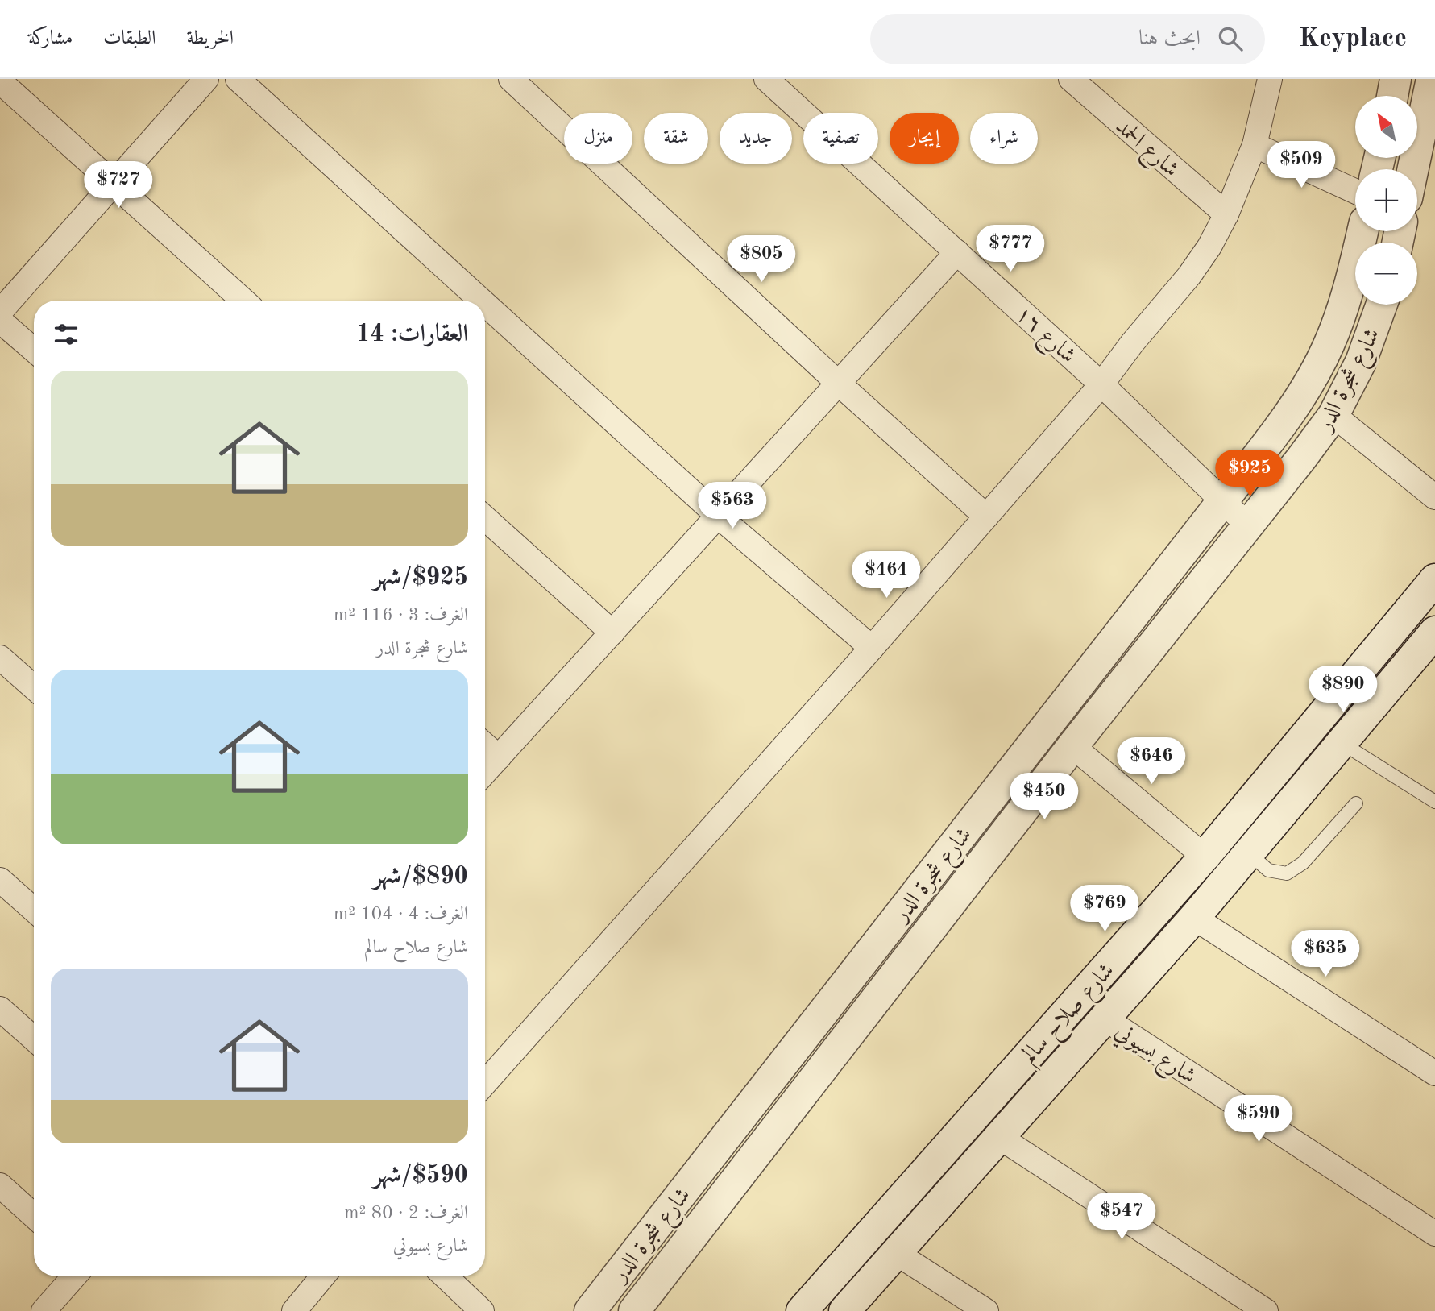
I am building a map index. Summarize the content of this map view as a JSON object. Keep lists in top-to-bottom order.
{
  "streets": {
    "street": [
      "شارع الحمد",
      "شارع ١٦",
      "شارع شجرة الدر",
      "شارع صلاح سالم",
      "شارع بسيوني"
    ]
  },
  "crossings": [
    ["شارع ١٦", "شارع شجرة الدر"],
    ["شارع صلاح سالم", "شارع بسيوني"]
  ],
  "north": "top left",
  "page": {
    "header": "Keyplace",
    "search": "ابحث هنا",
    "nav": ["الخريطة", "الطبقات", "مشاركة"],
    "map_buttons": ["+", "−"],
    "chip": [
      "شراء",
      "إيجار",
      "تصفية",
      "جديد",
      "شقة",
      "منزل"
    ],
    "price": [
      "$509",
      "$727",
      "$777",
      "$805",
      "$925",
      "$563",
      "$464",
      "$890",
      "$646",
      "$450",
      "$769",
      "$635",
      "$590",
      "$547"
    ],
    "heading": "العقارات: 14",
    "list": [
      {
        "name": "$925/شهر",
        "note": "الغرف: 3 · 116 m² · شارع شجرة الدر"
      },
      {
        "name": "$890/شهر",
        "note": "الغرف: 4 · 104 m² · شارع صلاح سالم"
      },
      {
        "name": "$590/شهر",
        "note": "الغرف: 2 · 80 m² · شارع بسيوني"
      }
    ]
  }
}
